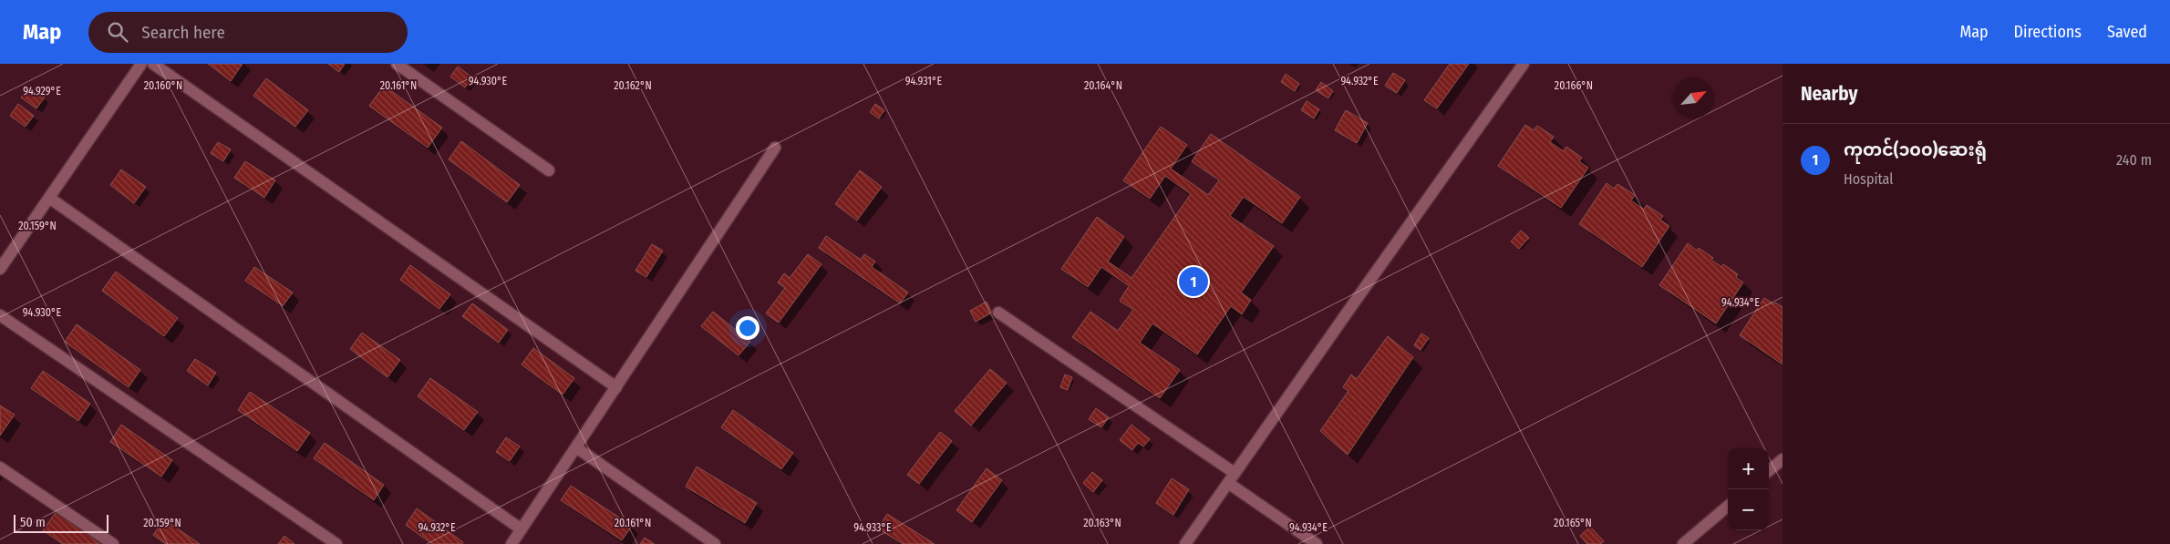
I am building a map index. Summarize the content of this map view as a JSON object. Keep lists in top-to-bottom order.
{
  "scale_bar": "50 m",
  "north": "top right",
  "page": {
    "header": "Map",
    "search": "Search here",
    "nav": ["Map", "Directions", "Saved"],
    "heading": "Nearby",
    "list": [
      {
        "mark": "1",
        "name": "ကုတင်(၁၀၀)ဆေးရုံ",
        "note": "Hospital",
        "value": "240 m"
      }
    ],
    "pins": "1",
    "map_buttons": ["+", "−"],
    "scale": "50 m"
  },
  "coordinates": [
    "94.930°E",
    "94.931°E",
    "94.932°E",
    "20.160°N",
    "20.161°N",
    "20.162°N",
    "20.164°N",
    "20.166°N",
    "94.929°E",
    "20.159°N",
    "94.934°E",
    "20.163°N",
    "20.165°N",
    "94.933°E"
  ]
}
